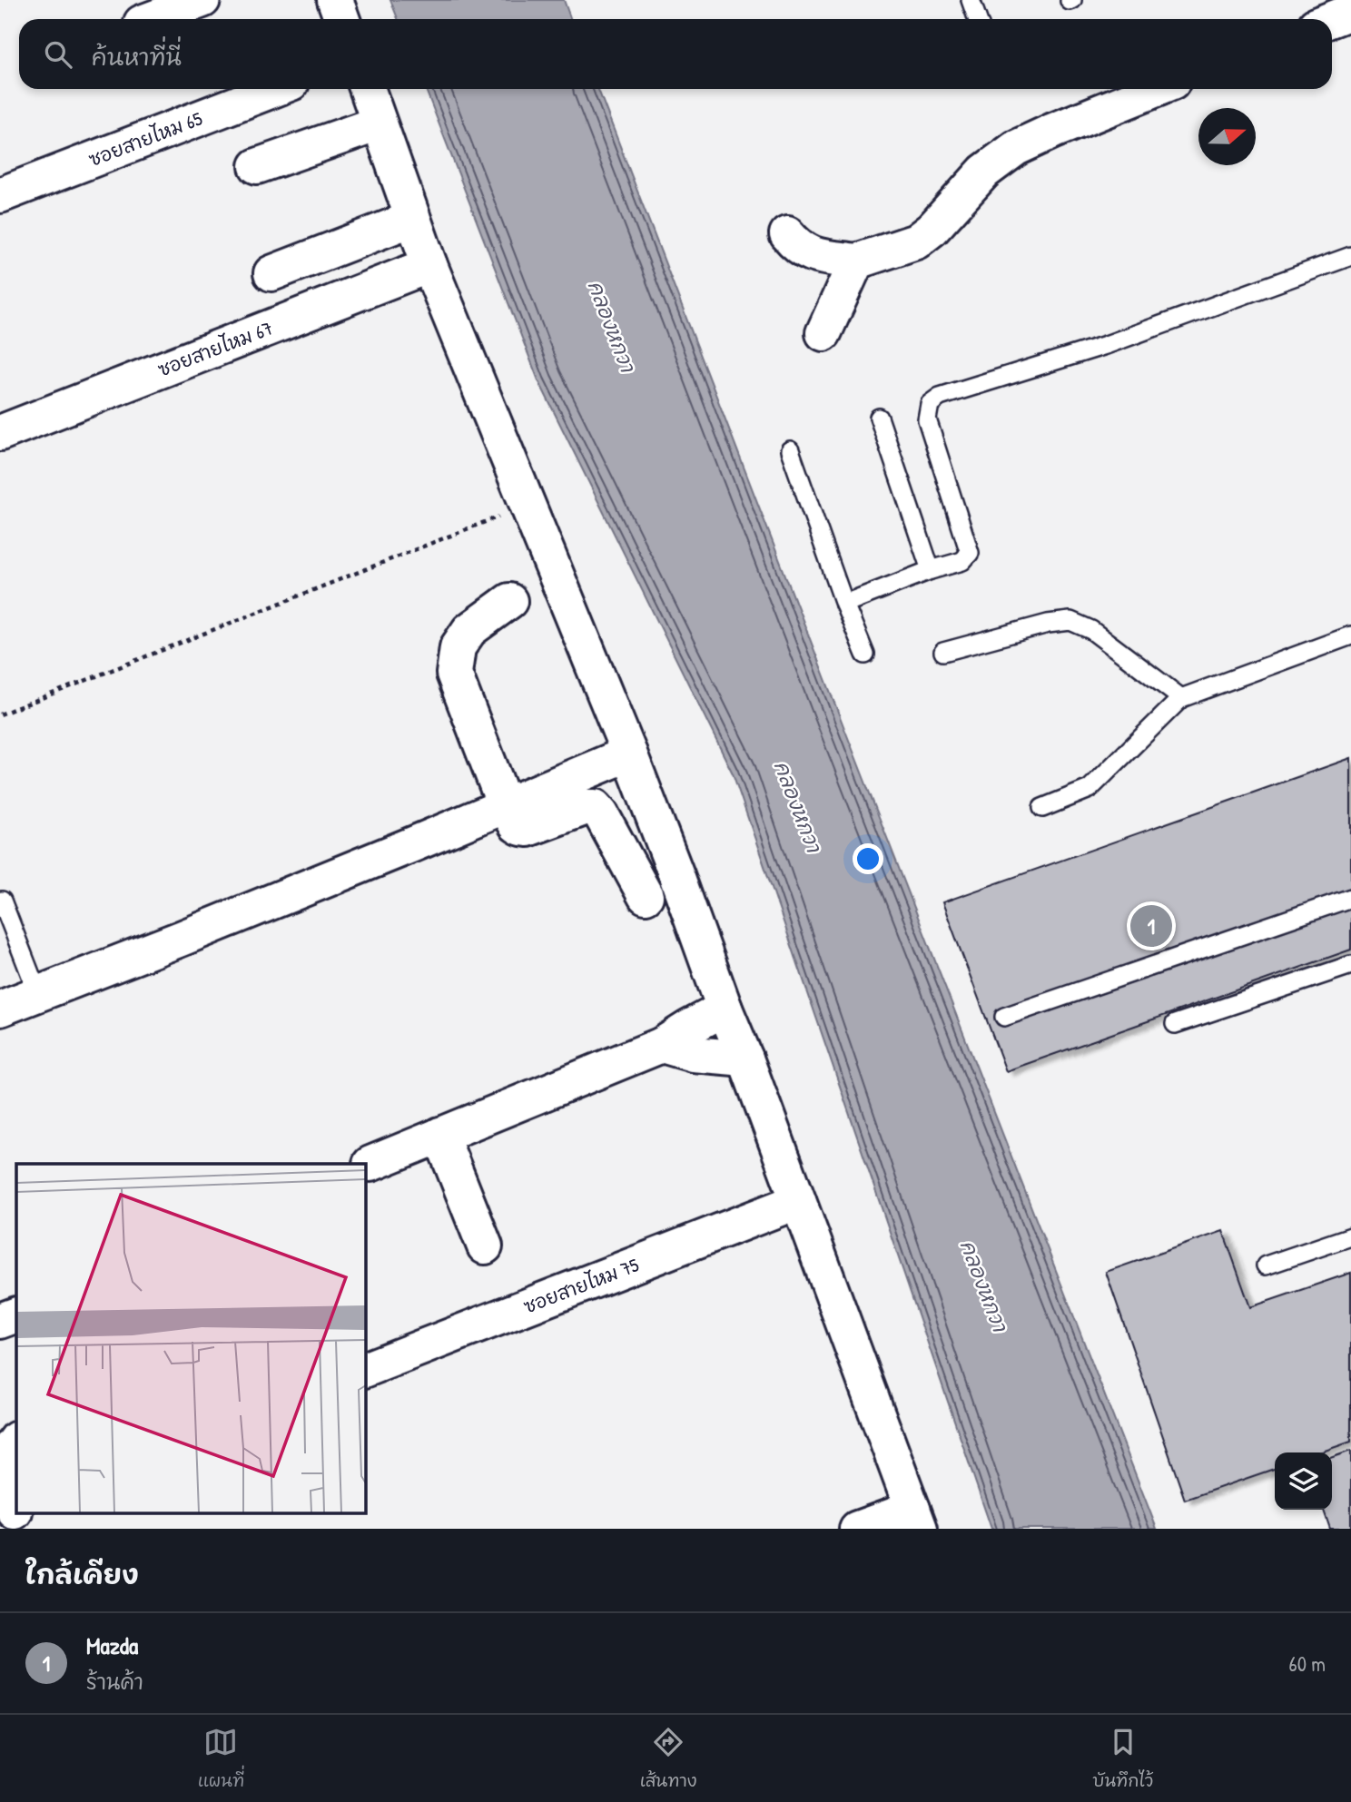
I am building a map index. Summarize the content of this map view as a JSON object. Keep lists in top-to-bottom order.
{
  "streets": {
    "street": ["ซอยสายไหม 65", "ซอยสายไหม 67", "ซอยสายไหม 75"]
  },
  "water": ["คลองหกวา"],
  "north": "right",
  "page": {
    "search": "ค้นหาที่นี่",
    "pins": "1",
    "heading": "ใกล้เคียง",
    "list": [
      {
        "mark": "1",
        "name": "Mazda",
        "note": "ร้านค้า",
        "value": "60 m"
      }
    ],
    "nav": ["แผนที่", "เส้นทาง", "บันทึกไว้"]
  }
}
